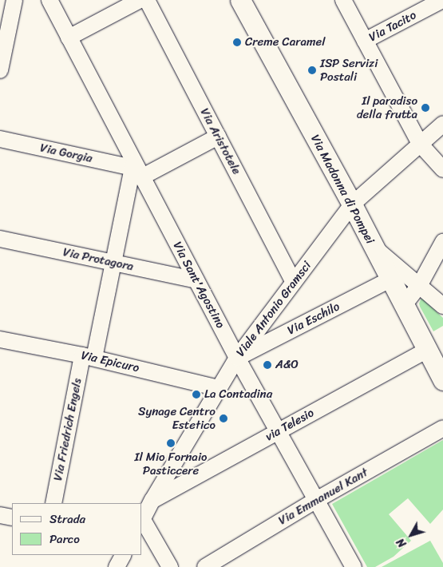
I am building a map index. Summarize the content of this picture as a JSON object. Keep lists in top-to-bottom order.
{
  "streets": {
    "street": [
      "Via Tacito",
      "Via Aristotele",
      "Via Gorgia",
      "Via Madonna di Pompei",
      "Via Protagora",
      "Via Sant'Agostino",
      "Viale Antonio Gramsci",
      "Via Eschilo",
      "Via Epicuro",
      "via Telesio",
      "Via Friedrich Engels",
      "Via Emmanuel Kant"
    ]
  },
  "crossings": [
    ["Via Aristotele", "Viale Antonio Gramsci"],
    ["Via Gorgia", "Via Sant'Agostino"],
    ["Via Gorgia", "Via Friedrich Engels"],
    ["Via Madonna di Pompei", "Viale Antonio Gramsci"],
    ["Via Madonna di Pompei", "Via Eschilo"],
    ["Via Madonna di Pompei", "via Telesio"],
    ["Via Protagora", "Via Sant'Agostino"],
    ["Via Protagora", "Via Friedrich Engels"],
    ["Via Sant'Agostino", "Viale Antonio Gramsci"],
    ["Via Sant'Agostino", "Via Eschilo"],
    ["Via Sant'Agostino", "via Telesio"],
    ["Via Sant'Agostino", "Via Friedrich Engels"],
    ["Via Sant'Agostino", "Via Emmanuel Kant"],
    ["Viale Antonio Gramsci", "Via Eschilo"],
    ["Viale Antonio Gramsci", "Via Epicuro"],
    ["Viale Antonio Gramsci", "via Telesio"],
    ["Via Epicuro", "Via Friedrich Engels"]
  ],
  "places": [
    "Creme Caramel",
    "ISP Servizi Postali",
    "Il paradiso della frutta",
    "A&O",
    "La Contadina",
    "Synage Centro Estetico",
    "Il Mio Fornaio Pasticcere"
  ],
  "legend": ["Strada", "Parco"],
  "north": "bottom left"
}
